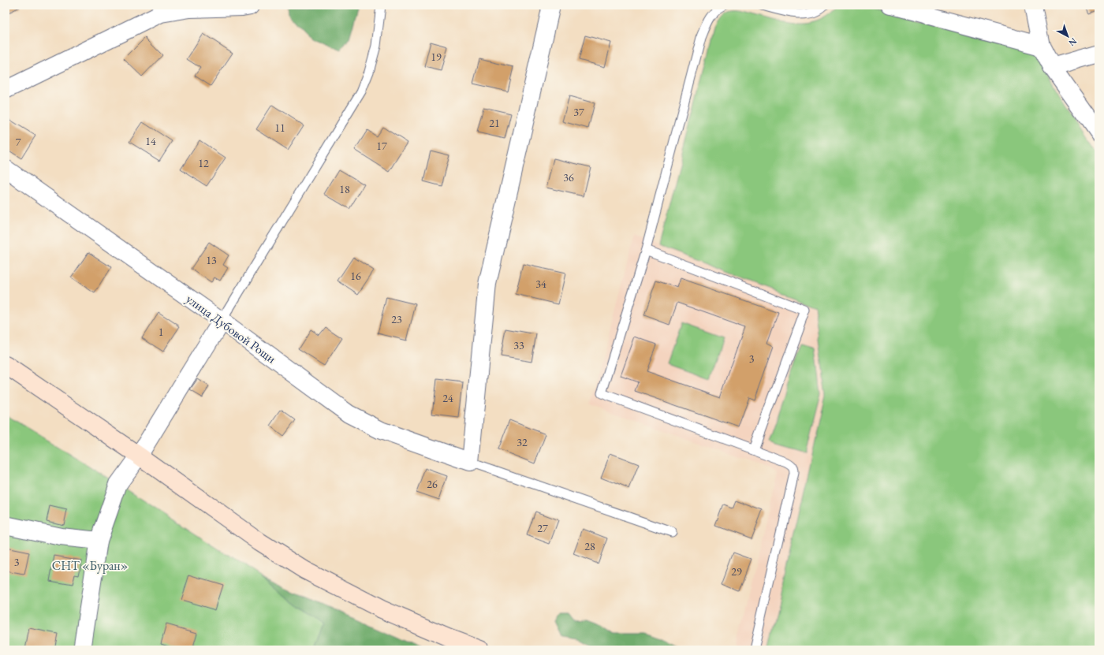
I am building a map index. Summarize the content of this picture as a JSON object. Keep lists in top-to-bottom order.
{
  "streets": {
    "street": ["улица Дубовой Рощи"]
  },
  "parks": ["СНТ «Буран»"],
  "house_numbers": [
    "19",
    "37",
    "21",
    "11",
    "14",
    "7",
    "17",
    "12",
    "36",
    "18",
    "13",
    "16",
    "34",
    "23",
    "1",
    "33",
    "3",
    "24",
    "32",
    "26",
    "27",
    "28",
    "3",
    "29"
  ],
  "north": "bottom right"
}
